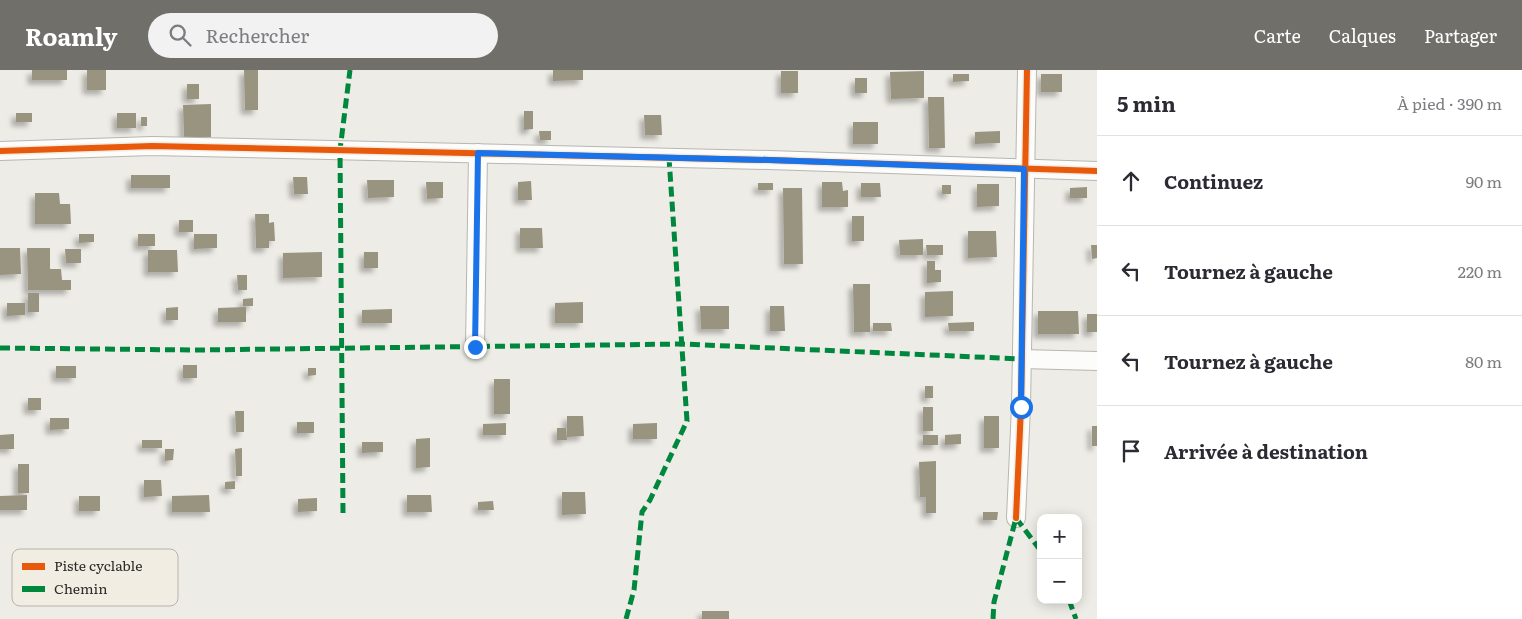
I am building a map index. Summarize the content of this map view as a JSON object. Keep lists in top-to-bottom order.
{
  "legend": ["Piste cyclable", "Chemin"],
  "page": {
    "header": "Roamly",
    "search": "Rechercher",
    "nav": ["Carte", "Calques", "Partager"],
    "heading": ["5 min", "À pied · 390 m"],
    "list": [
      ["Continuez", "90 m"],
      ["Tournez à gauche", "220 m"],
      ["Tournez à gauche", "80 m"],
      "Arrivée à destination"
    ],
    "map_buttons": ["+", "−"]
  }
}
